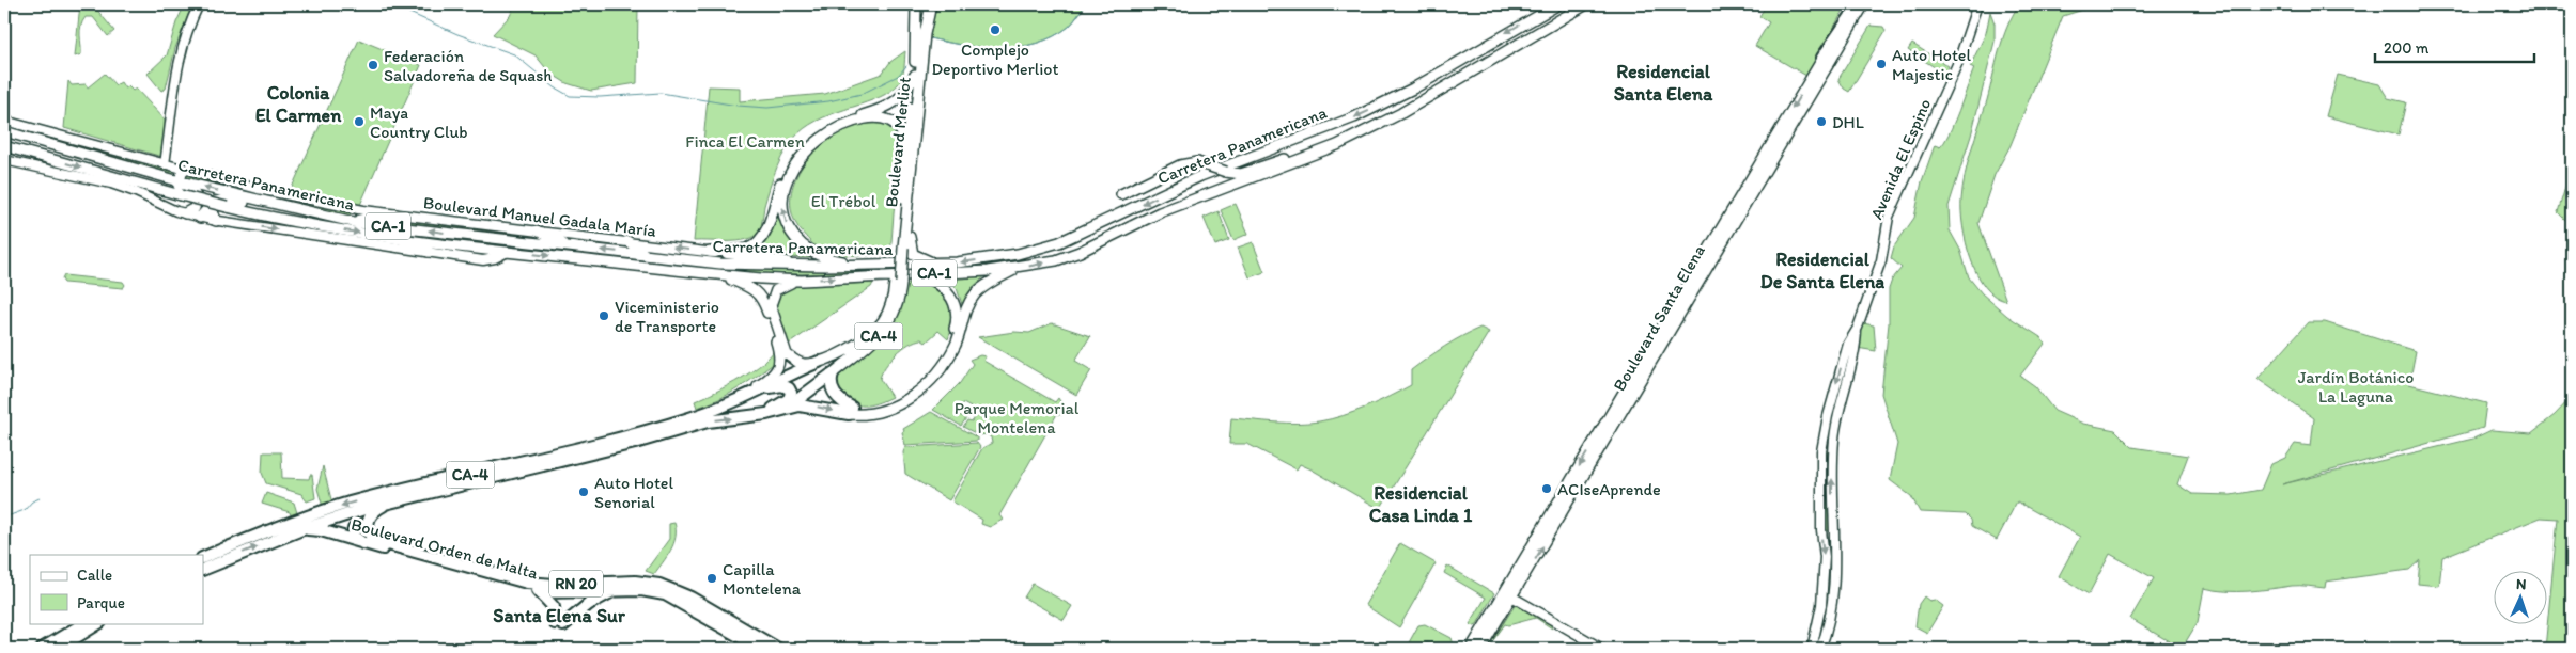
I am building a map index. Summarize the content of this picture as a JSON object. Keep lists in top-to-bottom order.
{
  "streets": {
    "highway": ["CA-4", "Boulevard Orden de Malta", "RN 20"],
    "main road": [
      "Boulevard Merliot",
      "Carretera Panamericana",
      "CA-1",
      "Boulevard Santa Elena"
    ],
    "street": ["Avenida El Espino", "Boulevard Manuel Gadala María"]
  },
  "crossings": [
    ["Boulevard Merliot", "CA-4"],
    ["Carretera Panamericana", "Boulevard Manuel Gadala María"],
    ["CA-4", "Boulevard Orden de Malta"]
  ],
  "districts": [
    "Residencial Santa Elena",
    "Colonia El Carmen",
    "Residencial De Santa Elena",
    "Residencial Casa Linda 1",
    "Santa Elena Sur"
  ],
  "parks": [
    "Finca El Carmen",
    "El Trébol",
    "Jardín Botánico La Laguna",
    "Parque Memorial Montelena"
  ],
  "places": [
    "Complejo Deportivo Merliot",
    "Auto Hotel Majestic",
    "Federación Salvadoreña de Squash",
    "Maya Country Club",
    "DHL",
    "Viceministerio de Transporte",
    "ACIseAprende",
    "Auto Hotel Senorial",
    "Capilla Montelena"
  ],
  "legend": ["Calle", "Parque"],
  "scale_bar": "200 m",
  "north": "top"
}
